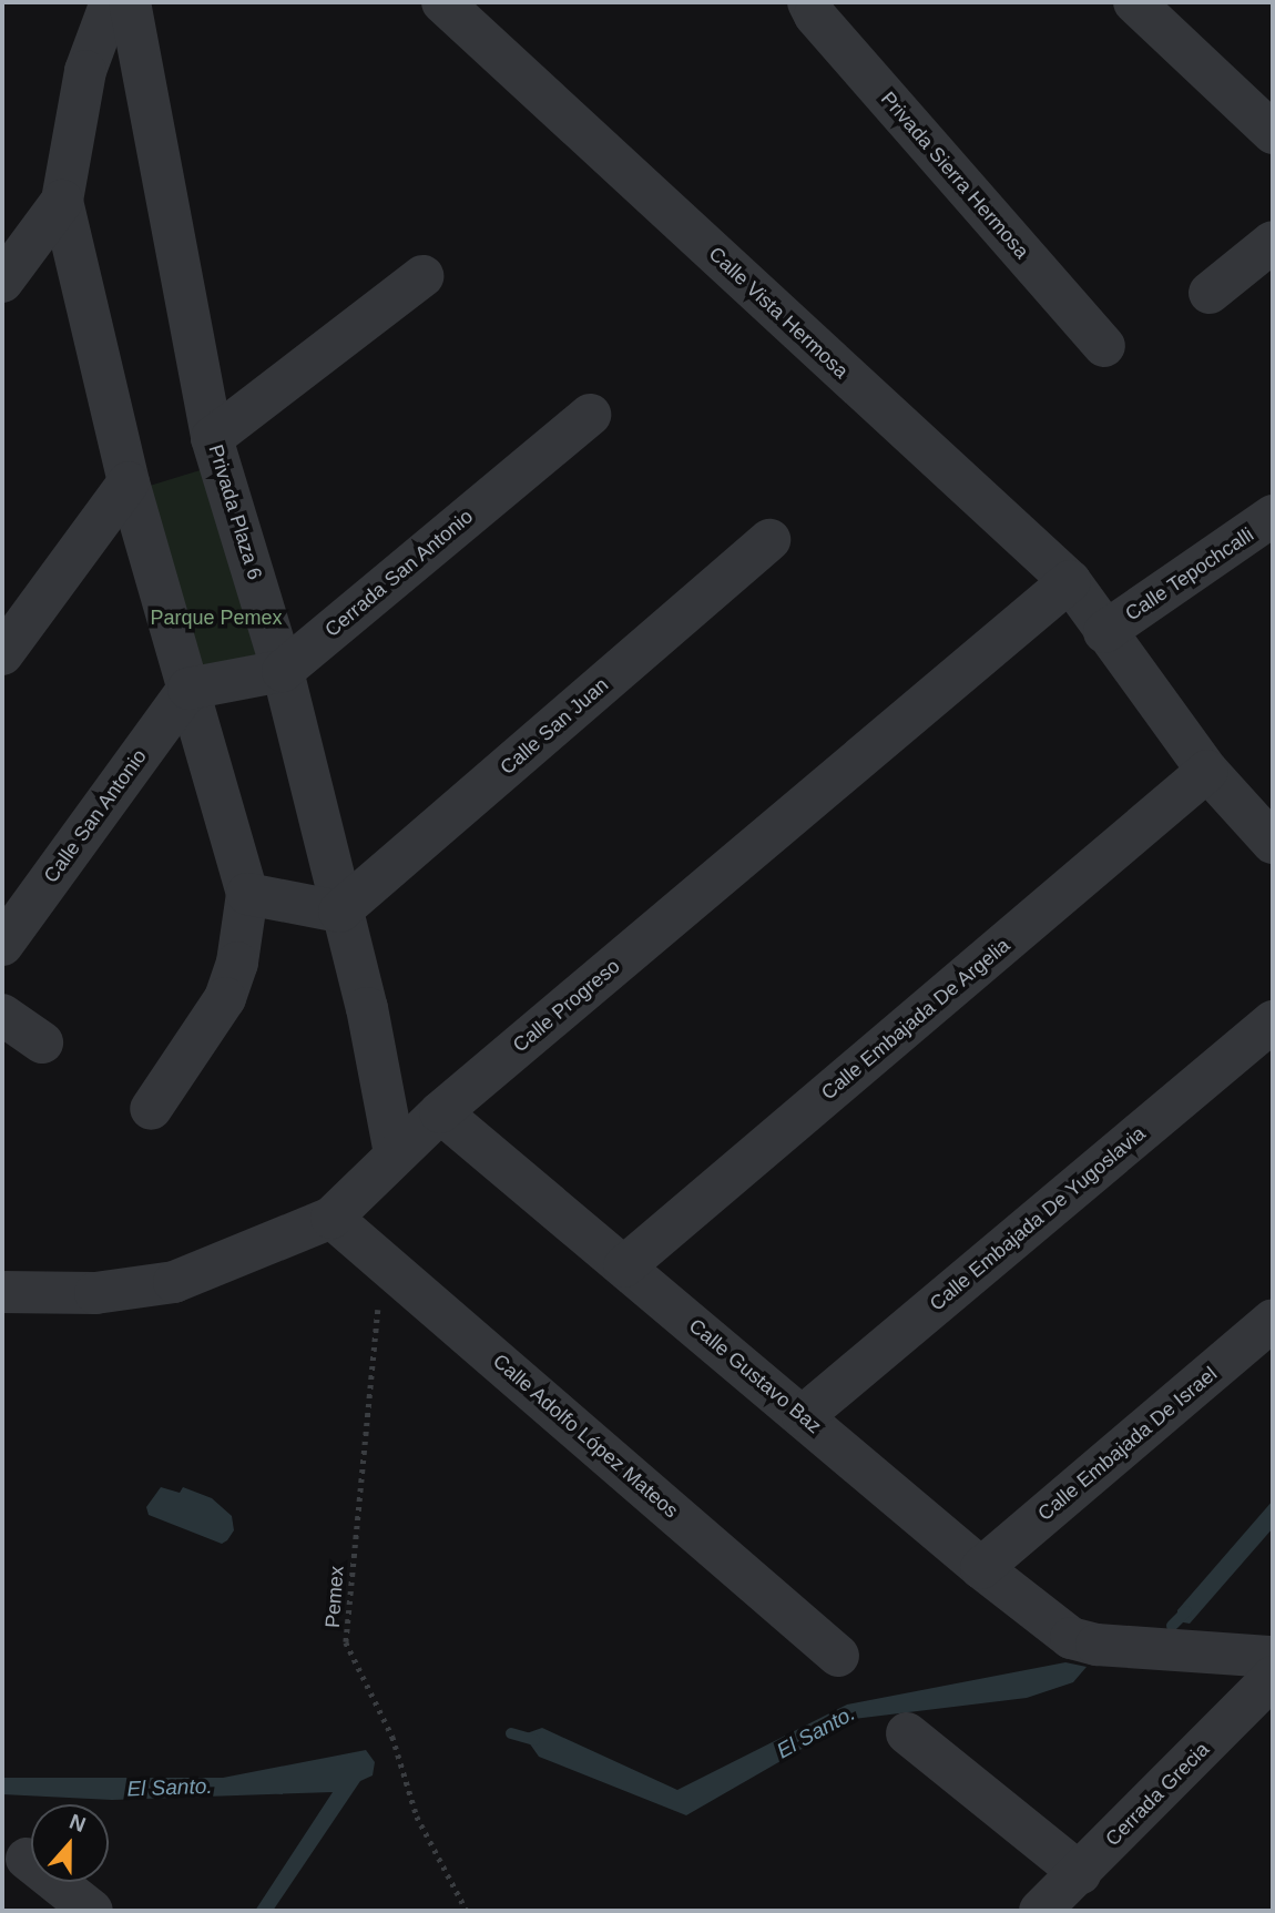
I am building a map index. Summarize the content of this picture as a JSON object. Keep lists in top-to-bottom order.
{
  "streets": {
    "street": [
      "Privada Sierra Hermosa",
      "Calle Vista Hermosa",
      "Privada Plaza 6",
      "Cerrada San Antonio",
      "Calle Tepochcalli",
      "Calle San Juan",
      "Calle San Antonio",
      "Calle Progreso",
      "Calle Embajada De Argelia",
      "Calle Embajada De Yugoslavia",
      "Calle Gustavo Baz",
      "Calle Adolfo López Mateos",
      "Calle Embajada De Israel",
      "Cerrada Grecia"
    ],
    "path": ["Pemex"]
  },
  "crossings": [
    ["Calle Vista Hermosa", "Calle Tepochcalli"],
    ["Calle Vista Hermosa", "Calle Progreso"],
    ["Calle Vista Hermosa", "Calle Embajada De Argelia"],
    ["Privada Plaza 6", "Cerrada San Antonio"],
    ["Privada Plaza 6", "Calle San Juan"],
    ["Privada Plaza 6", "Calle Progreso"],
    ["Cerrada San Antonio", "Calle San Antonio"],
    ["Calle Progreso", "Calle Gustavo Baz"],
    ["Calle Progreso", "Calle Adolfo López Mateos"],
    ["Calle Embajada De Argelia", "Calle Gustavo Baz"],
    ["Calle Embajada De Yugoslavia", "Calle Gustavo Baz"],
    ["Calle Gustavo Baz", "Calle Embajada De Israel"],
    ["Calle Adolfo López Mateos", "Pemex"]
  ],
  "water": ["El Santo."],
  "parks": ["Parque Pemex"],
  "north": "top"
}
